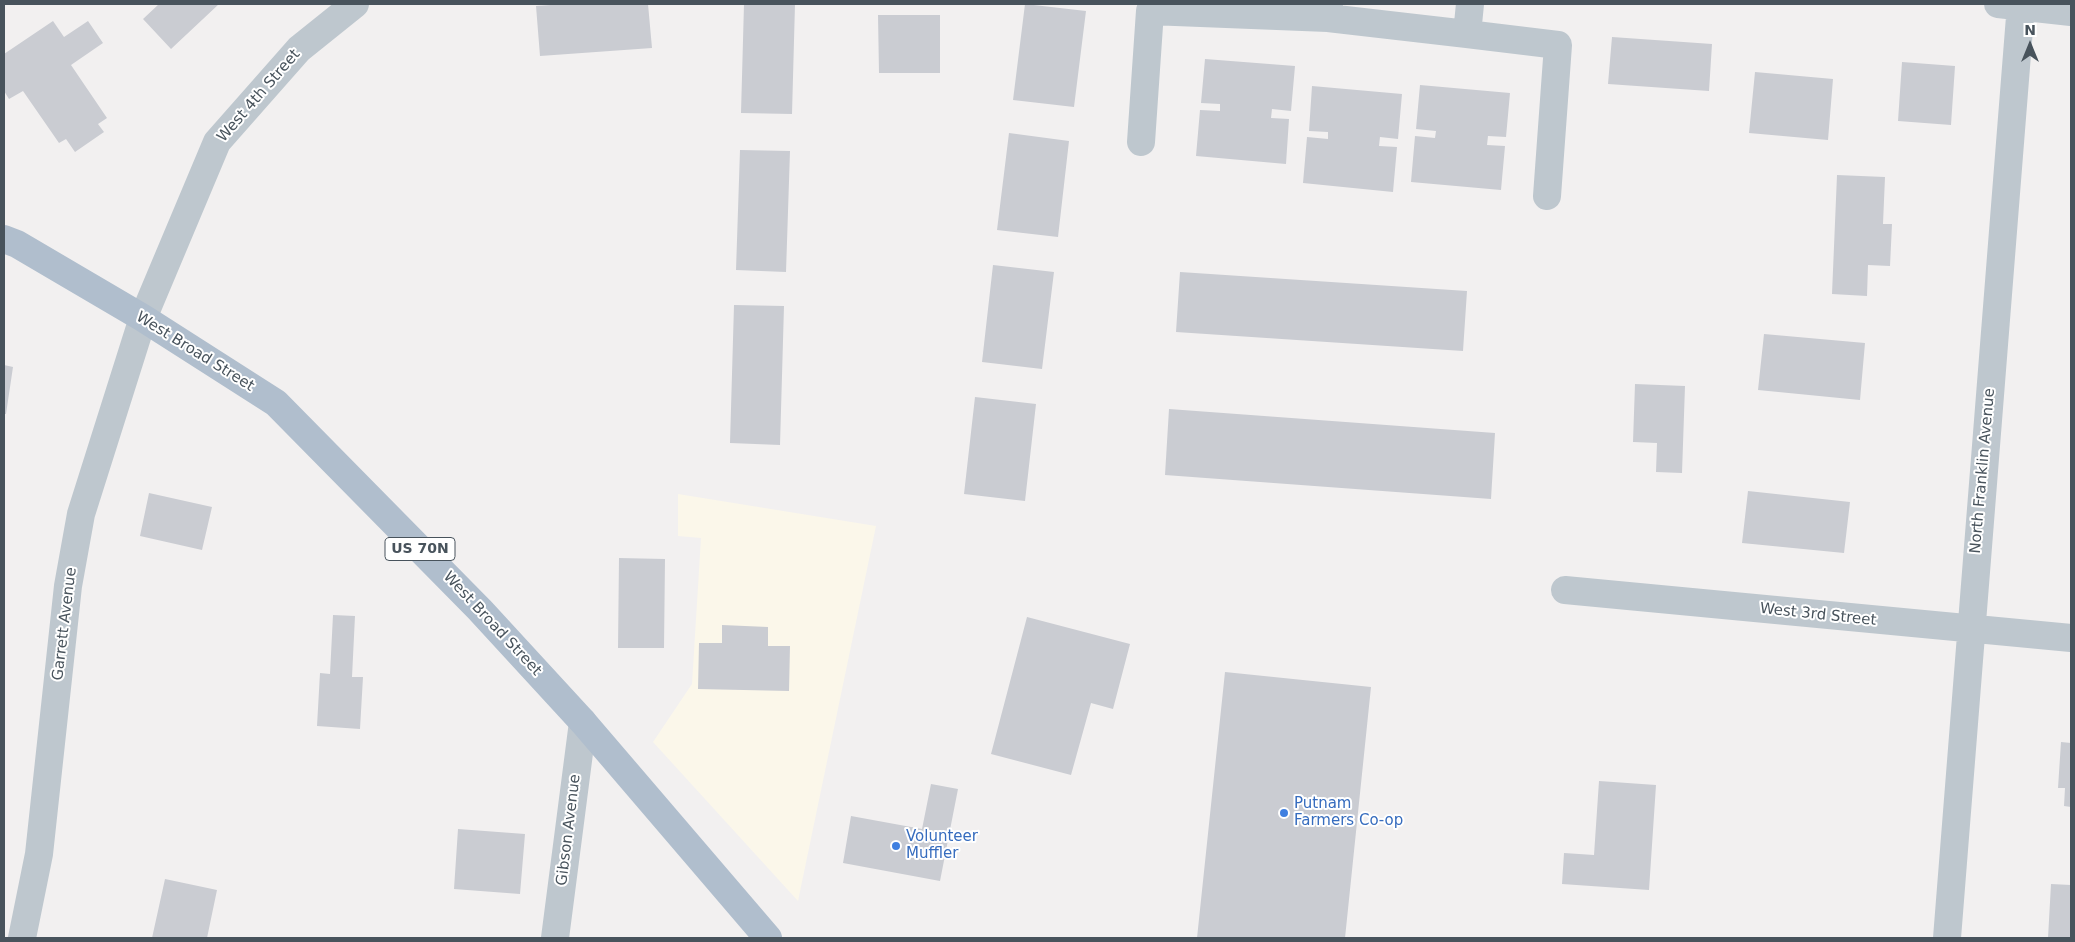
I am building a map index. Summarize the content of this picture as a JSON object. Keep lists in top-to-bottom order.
{
  "streets": {
    "main road": ["West Broad Street", "US 70N"],
    "street": [
      "West 4th Street",
      "North Franklin Avenue",
      "West 3rd Street",
      "Garrett Avenue",
      "Gibson Avenue"
    ]
  },
  "crossings": [
    ["West 4th Street", "West Broad Street"],
    ["West 4th Street", "Garrett Avenue"],
    ["West Broad Street", "Garrett Avenue"],
    ["West Broad Street", "Gibson Avenue"],
    ["North Franklin Avenue", "West 3rd Street"]
  ],
  "places": ["Putnam Farmers Co-op", "Volunteer Muffler"],
  "north": "top"
}
